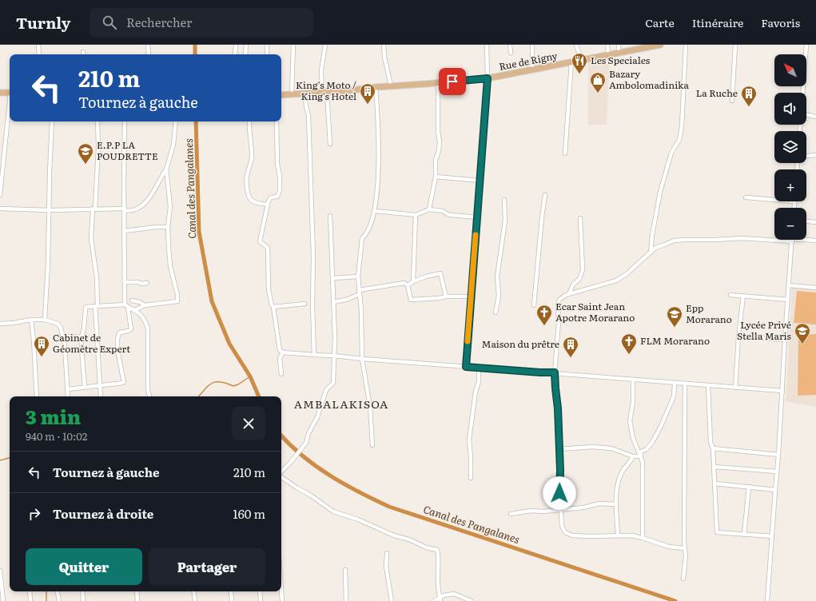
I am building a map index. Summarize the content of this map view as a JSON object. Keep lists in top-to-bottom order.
{
  "streets": {
    "main road": ["Rue de Rigny"]
  },
  "districts": ["AMBALAKISOA"],
  "water": ["Canal des Pangalanes"],
  "places": {
    "restaurant": ["Les Speciales"],
    "shop": ["Bazary Ambolomadinika"],
    "building": [
      "King's Moto / King's Hotel",
      "La Ruche",
      "Cabinet de Géomètre Expert",
      "Maison du prêtre"
    ],
    "school or university": ["E.P.P LA POUDRETTE", "Epp Morarano", "Lycée Privé Stella Maris"],
    "church": ["Ecar Saint Jean Apotre Morarano", "FLM Morarano"]
  },
  "north": "top left",
  "page": {
    "header": "Turnly",
    "search": "Rechercher",
    "nav": ["Carte", "Itinéraire", "Favoris"],
    "map_buttons": ["+", "−"],
    "turn": ["210 m", "Tournez à gauche"],
    "heading": ["3 min", "940 m · 10:02"],
    "list": [
      {
        "name": "Tournez à gauche",
        "value": "210 m"
      },
      {
        "name": "Tournez à droite",
        "value": "160 m"
      }
    ],
    "buttons": ["Quitter", "Partager"]
  }
}
